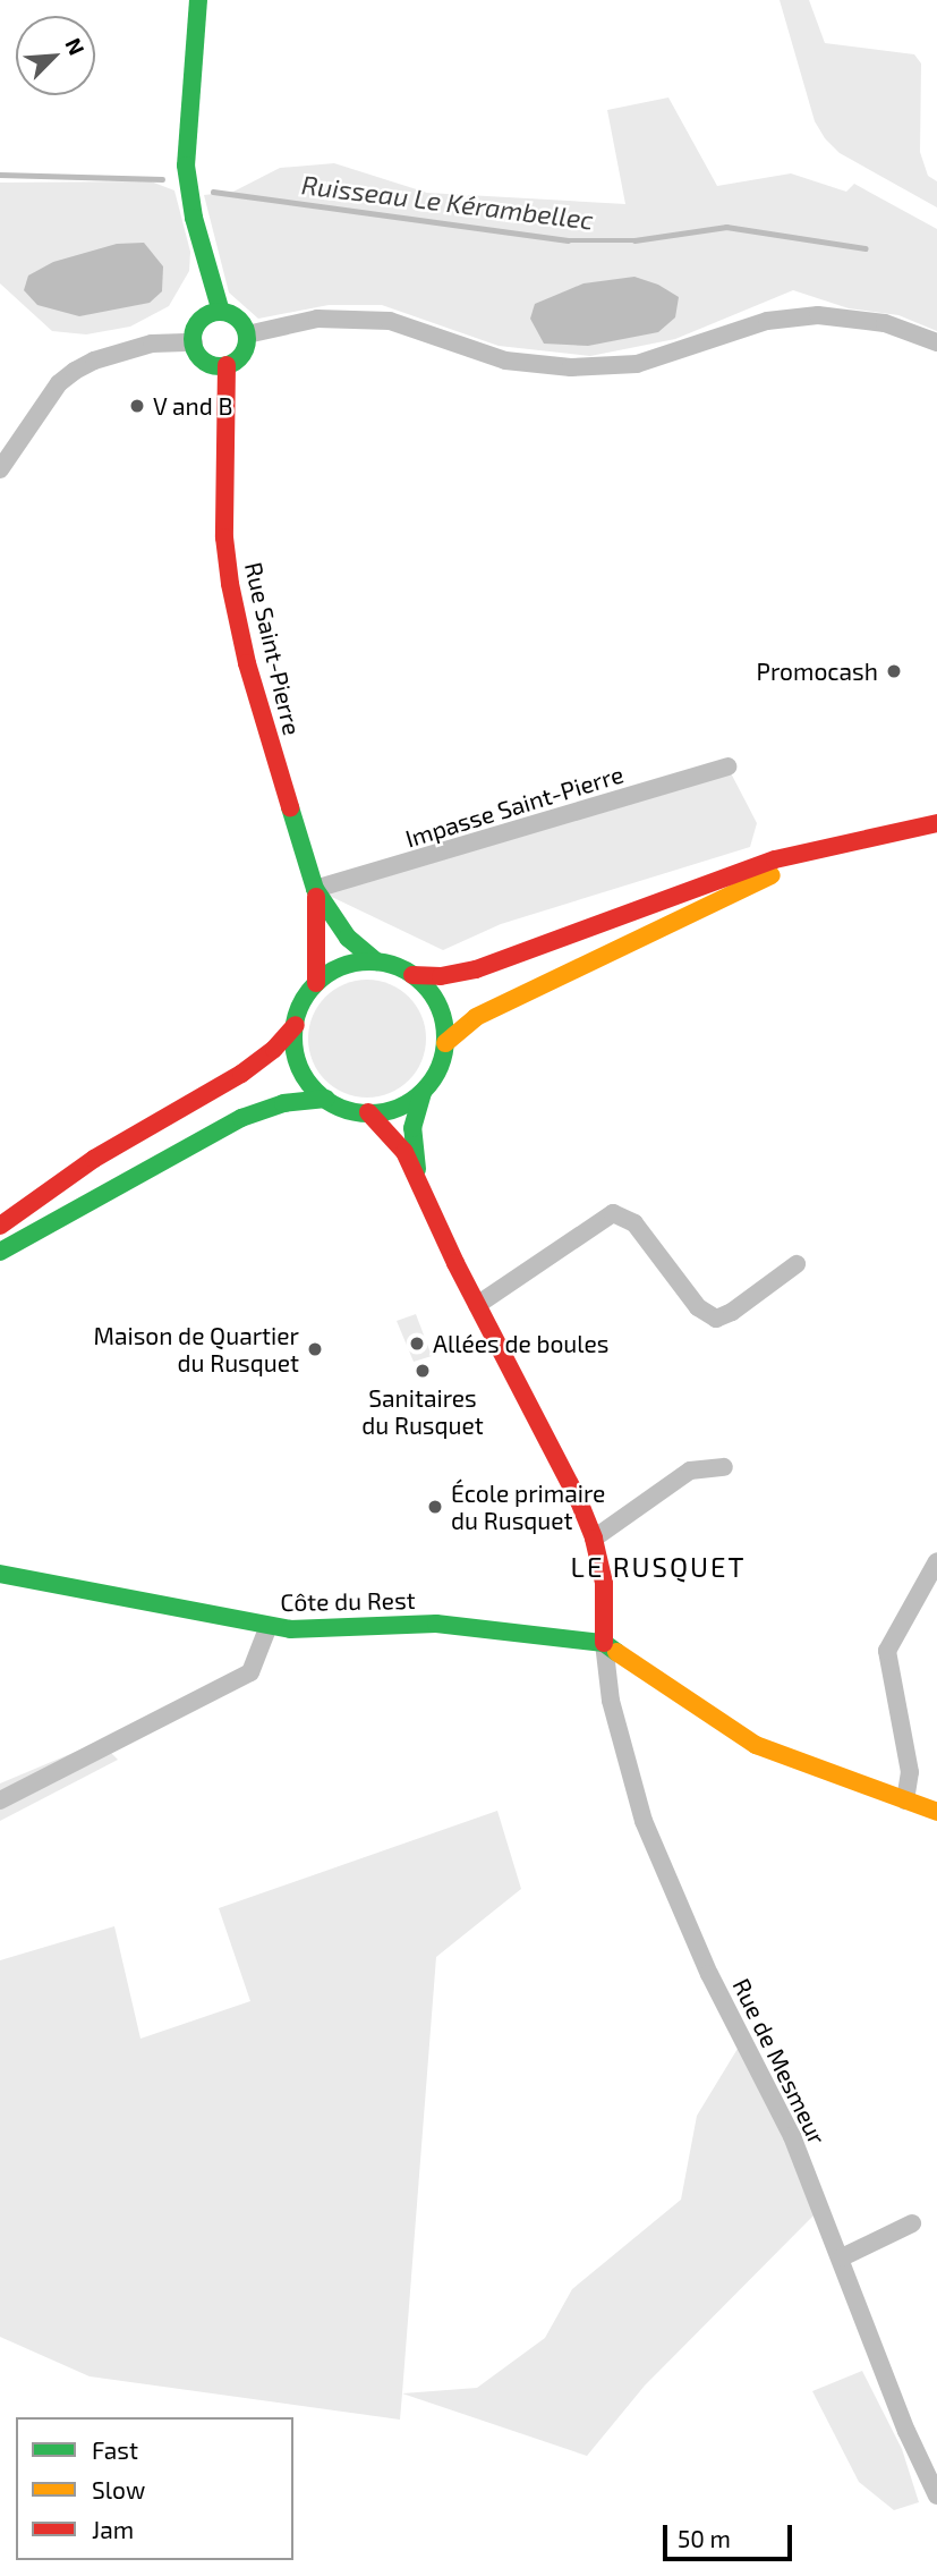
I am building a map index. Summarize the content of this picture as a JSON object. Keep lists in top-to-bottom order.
{
  "streets": {
    "main road": ["Rue Saint-Pierre", "Côte du Rest"],
    "street": ["Impasse Saint-Pierre", "Rue de Mesmeur"]
  },
  "crossings": [
    ["Rue Saint-Pierre", "Impasse Saint-Pierre"],
    ["Côte du Rest", "Rue de Mesmeur"]
  ],
  "districts": ["LE RUSQUET"],
  "water": ["Ruisseau Le Kérambellec"],
  "places": [
    "V and B",
    "Promocash",
    "Allées de boules",
    "Maison de Quartier du Rusquet",
    "Sanitaires du Rusquet",
    "École primaire du Rusquet"
  ],
  "legend": ["Fast", "Slow", "Jam"],
  "scale_bar": "50 m",
  "north": "top right"
}
